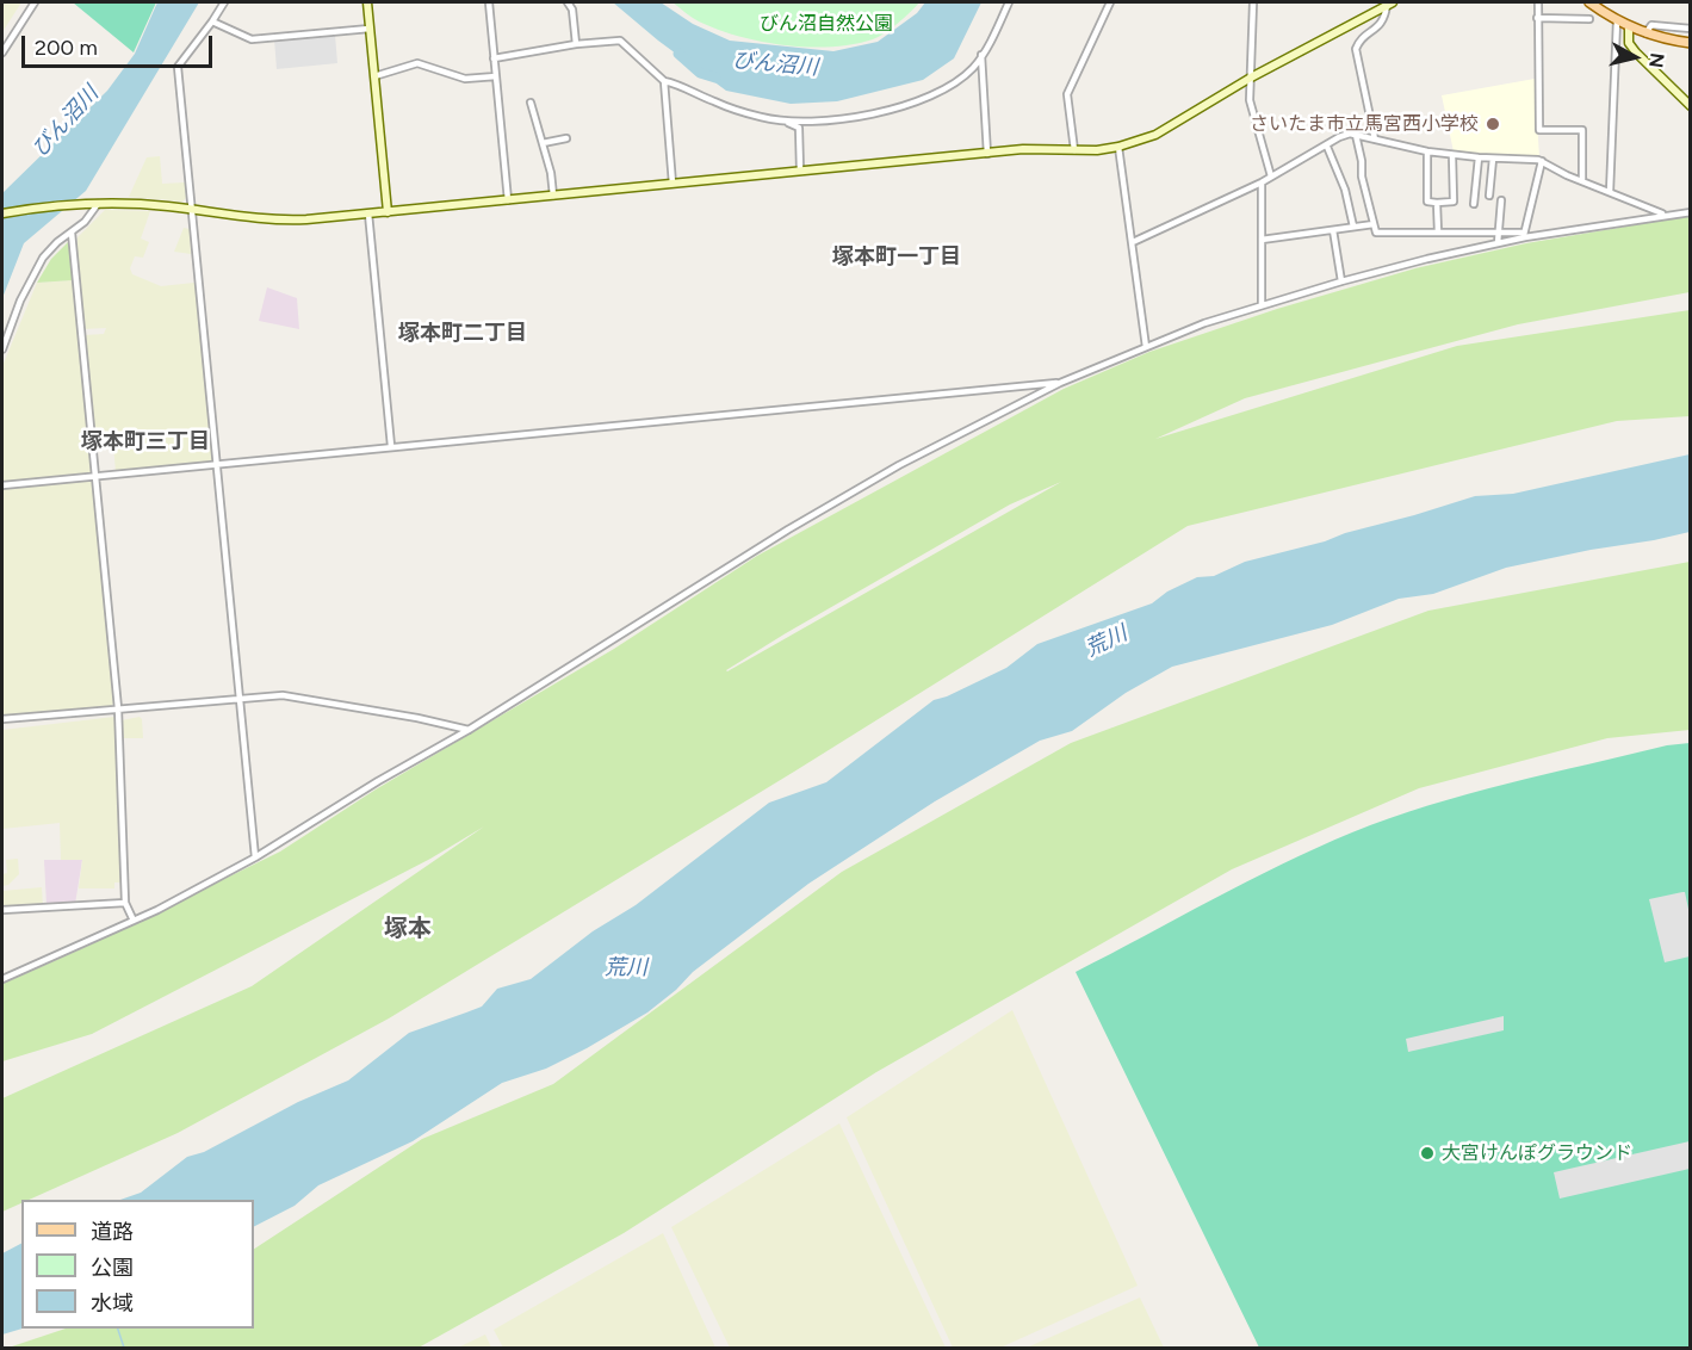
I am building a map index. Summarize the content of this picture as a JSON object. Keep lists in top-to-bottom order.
{
  "districts": [
    "塚本町一丁目",
    "塚本町二丁目",
    "塚本町三丁目",
    "塚本"
  ],
  "water": ["びん沼川", "荒川"],
  "parks": ["びん沼自然公園"],
  "places": ["さいたま市立馬宮西小学校", "大宮けんぽグラウンド"],
  "legend": ["道路", "公園", "水域"],
  "scale_bar": "200 m",
  "north": "right"
}
